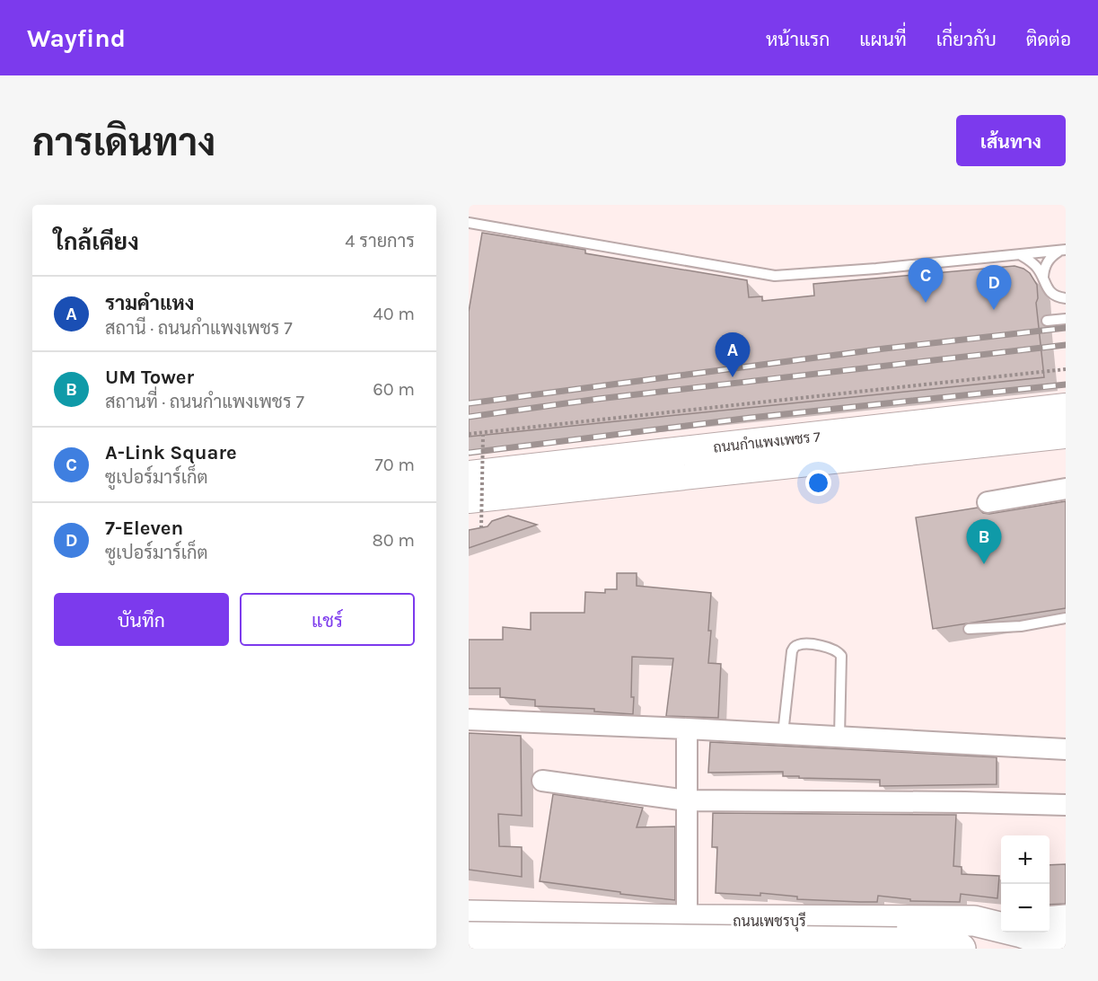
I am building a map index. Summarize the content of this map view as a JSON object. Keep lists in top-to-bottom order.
{
  "streets": {
    "main road": ["ถนนเพชรบุรี"],
    "street": ["ถนนกำแพงเพชร 7"]
  },
  "page": {
    "header": "Wayfind",
    "nav": [
      "หน้าแรก",
      "แผนที่",
      "เกี่ยวกับ",
      "ติดต่อ"
    ],
    "title": "การเดินทาง",
    "buttons": [
      "เส้นทาง",
      ["บันทึก", "แชร์"]
    ],
    "heading": ["ใกล้เคียง", "4 รายการ"],
    "pins": [
      "C",
      "D",
      "A",
      "B"
    ],
    "list": [
      {
        "mark": "A",
        "name": "รามคำแหง",
        "note": "สถานี · ถนนกำแพงเพชร 7",
        "value": "40 m"
      },
      {
        "mark": "B",
        "name": "UM Tower",
        "note": "สถานที่ · ถนนกำแพงเพชร 7",
        "value": "60 m"
      },
      {
        "mark": "C",
        "name": "A-Link Square",
        "note": "ซูเปอร์มาร์เก็ต",
        "value": "70 m"
      },
      {
        "mark": "D",
        "name": "7-Eleven",
        "note": "ซูเปอร์มาร์เก็ต",
        "value": "80 m"
      }
    ],
    "map_buttons": ["+", "−"]
  }
}
